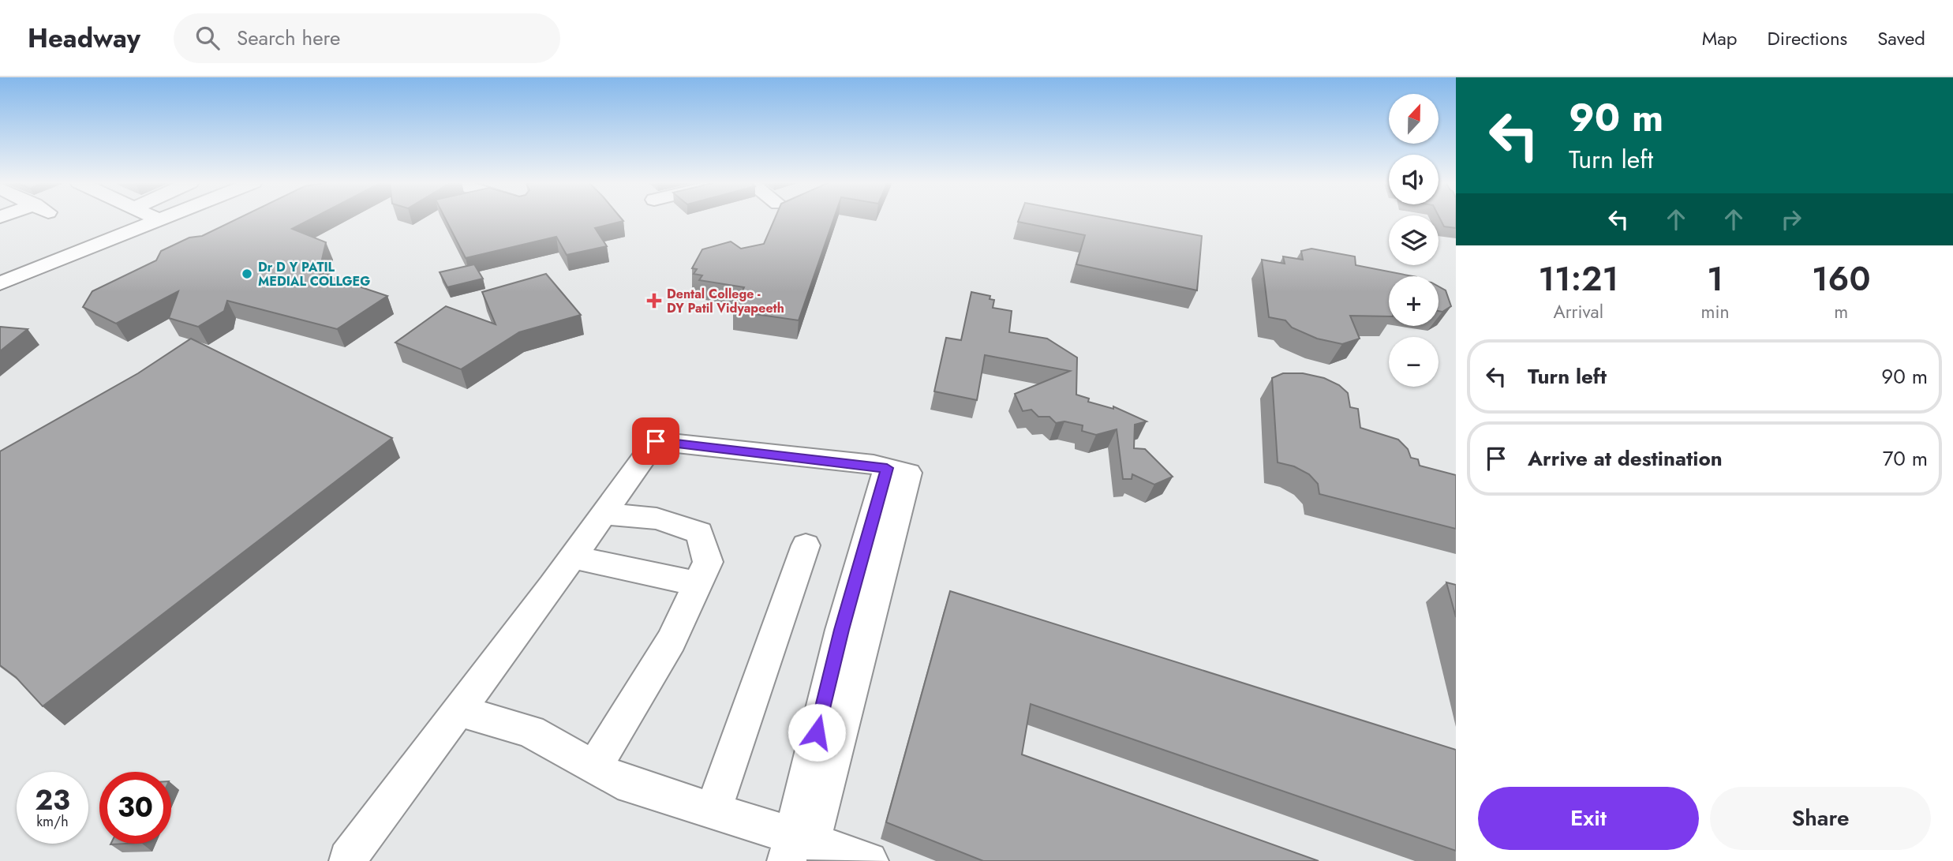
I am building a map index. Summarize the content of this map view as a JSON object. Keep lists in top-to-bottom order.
{
  "places": {
    "other": ["Dr D Y PATIL MEDIAL COLLGEG"],
    "health": ["Dental College - DY Patil Vidyapeeth"]
  },
  "north": "top",
  "page": {
    "header": "Headway",
    "search": "Search here",
    "nav": ["Map", "Directions", "Saved"],
    "turn": ["90 m", "Turn left"],
    "map_buttons": ["+", "−"],
    "eta": [
      "11:21",
      "Arrival",
      "1",
      "min",
      "160",
      "m"
    ],
    "list": [
      {
        "name": "Turn left",
        "value": "90 m"
      },
      {
        "name": "Arrive at destination",
        "value": "70 m"
      }
    ],
    "speed": "23 km/h",
    "limit": "30",
    "buttons": ["Exit", "Share"]
  }
}
